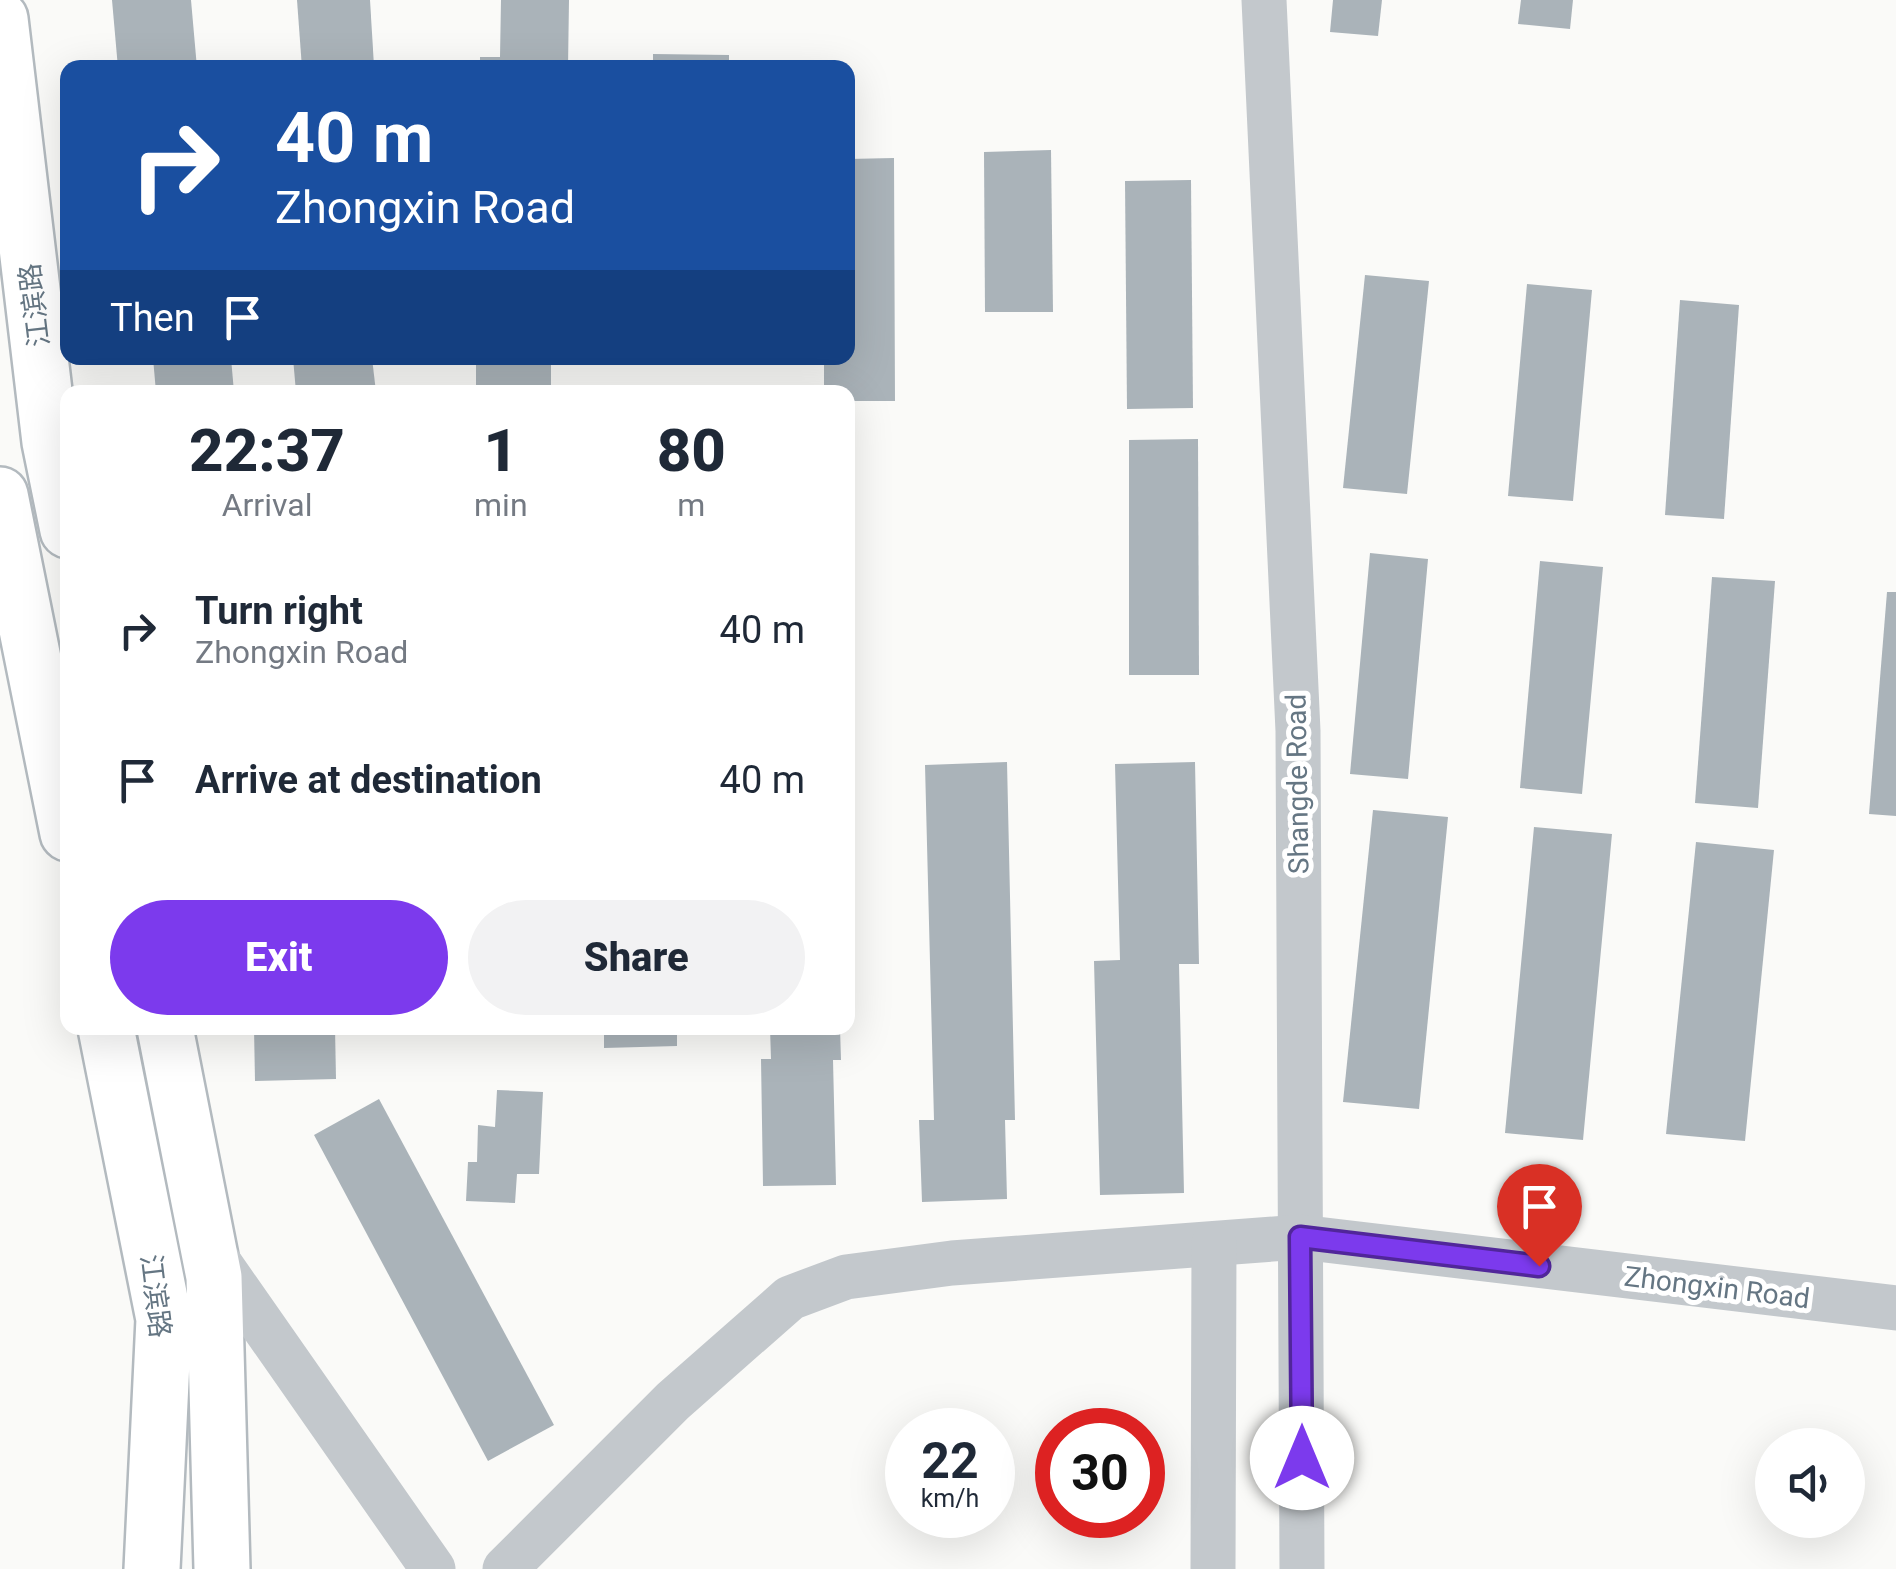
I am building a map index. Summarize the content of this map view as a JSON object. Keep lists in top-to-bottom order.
{
  "streets": {
    "main road": ["江滨路"],
    "street": ["Shangde Road", "Zhongxin Road"]
  },
  "crossings": [
    ["Shangde Road", "Zhongxin Road"]
  ],
  "page": {
    "turn": ["40 m", "Zhongxin Road"],
    "then": "Then",
    "eta": [
      "22:37",
      "Arrival",
      "1",
      "min",
      "80",
      "m"
    ],
    "list": [
      {
        "name": "Turn right",
        "note": "Zhongxin Road",
        "value": "40 m"
      },
      {
        "name": "Arrive at destination",
        "value": "40 m"
      }
    ],
    "buttons": ["Exit", "Share"],
    "speed": "22 km/h",
    "limit": "30"
  }
}
